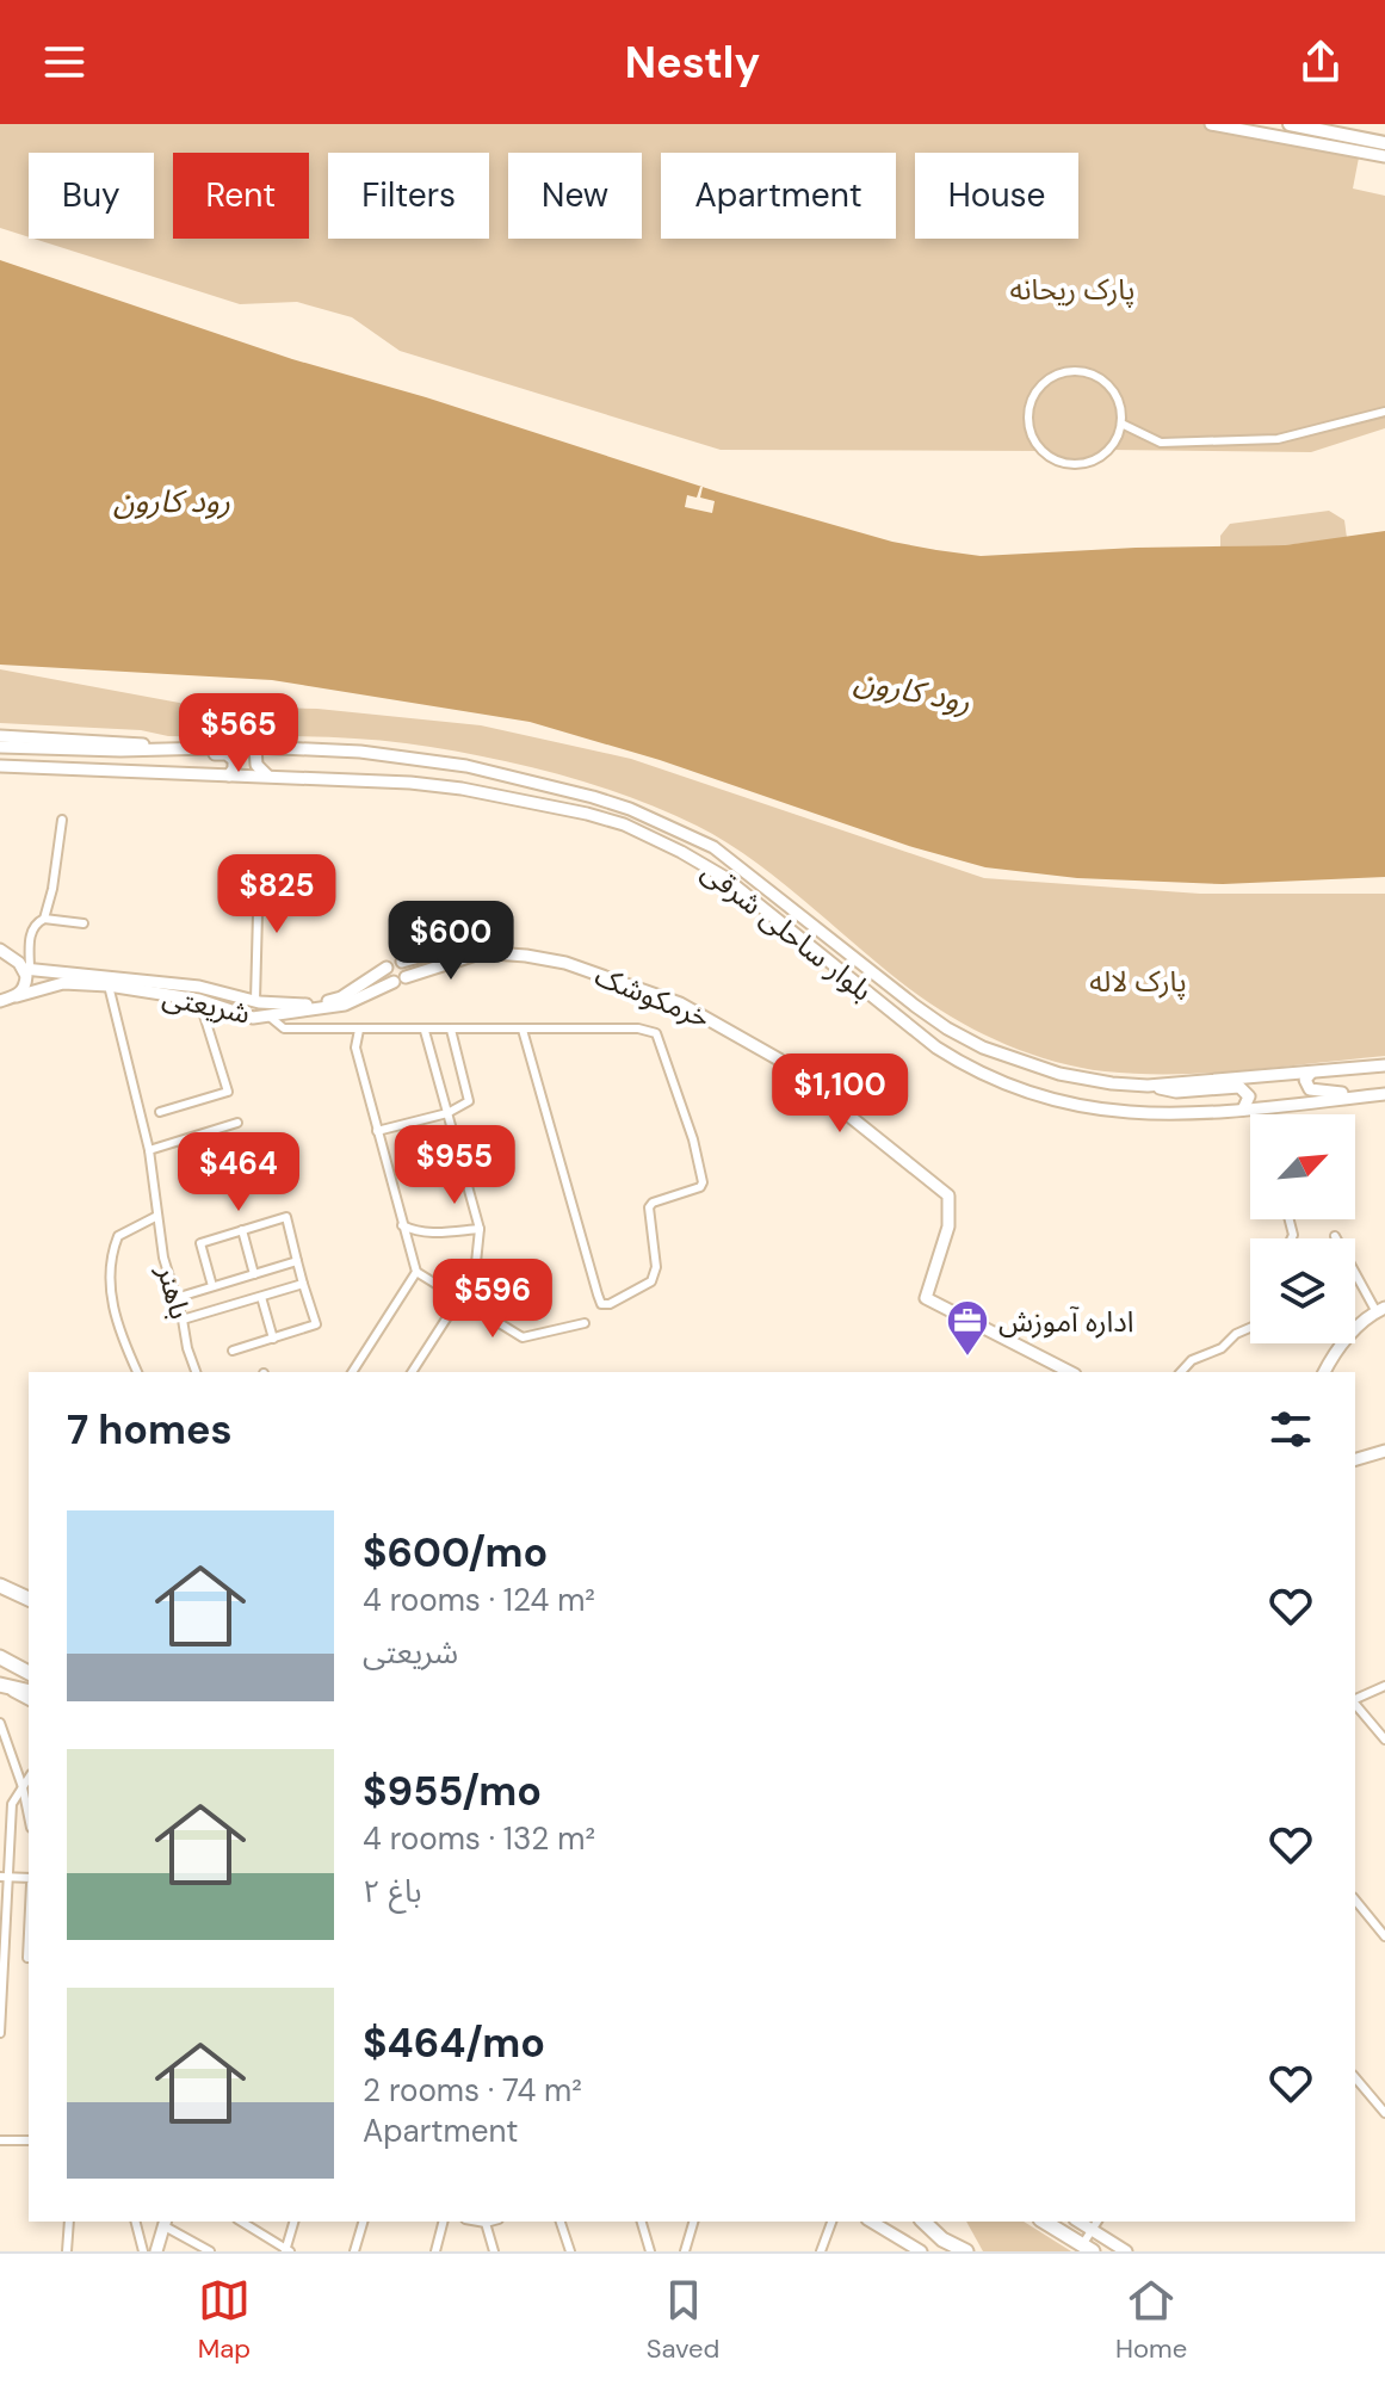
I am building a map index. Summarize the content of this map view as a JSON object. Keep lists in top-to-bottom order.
{
  "streets": {
    "main road": ["بلوار ساحلی شرقی", "خرمکوشک", "شریعتی"],
    "street": ["باهنر"]
  },
  "crossings": [
    ["خرمکوشک", "شریعتی"],
    ["شریعتی", "باهنر"]
  ],
  "water": ["رود کارون"],
  "parks": ["پارک ریحانه", "پارک لاله"],
  "places": {
    "office": ["اداره آموزش"]
  },
  "north": "top right",
  "page": {
    "header": "Nestly",
    "chip": [
      "Buy",
      "Rent",
      "Filters",
      "New",
      "Apartment",
      "House"
    ],
    "price": [
      "$565",
      "$825",
      "$600",
      "$1,100",
      "$955",
      "$464",
      "$596"
    ],
    "heading": "7 homes",
    "list": [
      {
        "name": "$600/mo",
        "note": "4 rooms · 124 m² · شریعتی"
      },
      {
        "name": "$955/mo",
        "note": "4 rooms · 132 m² · باغ ۲"
      },
      {
        "name": "$464/mo",
        "note": "2 rooms · 74 m² · Apartment"
      }
    ],
    "tabs": ["Map", "Saved", "Home"]
  }
}
